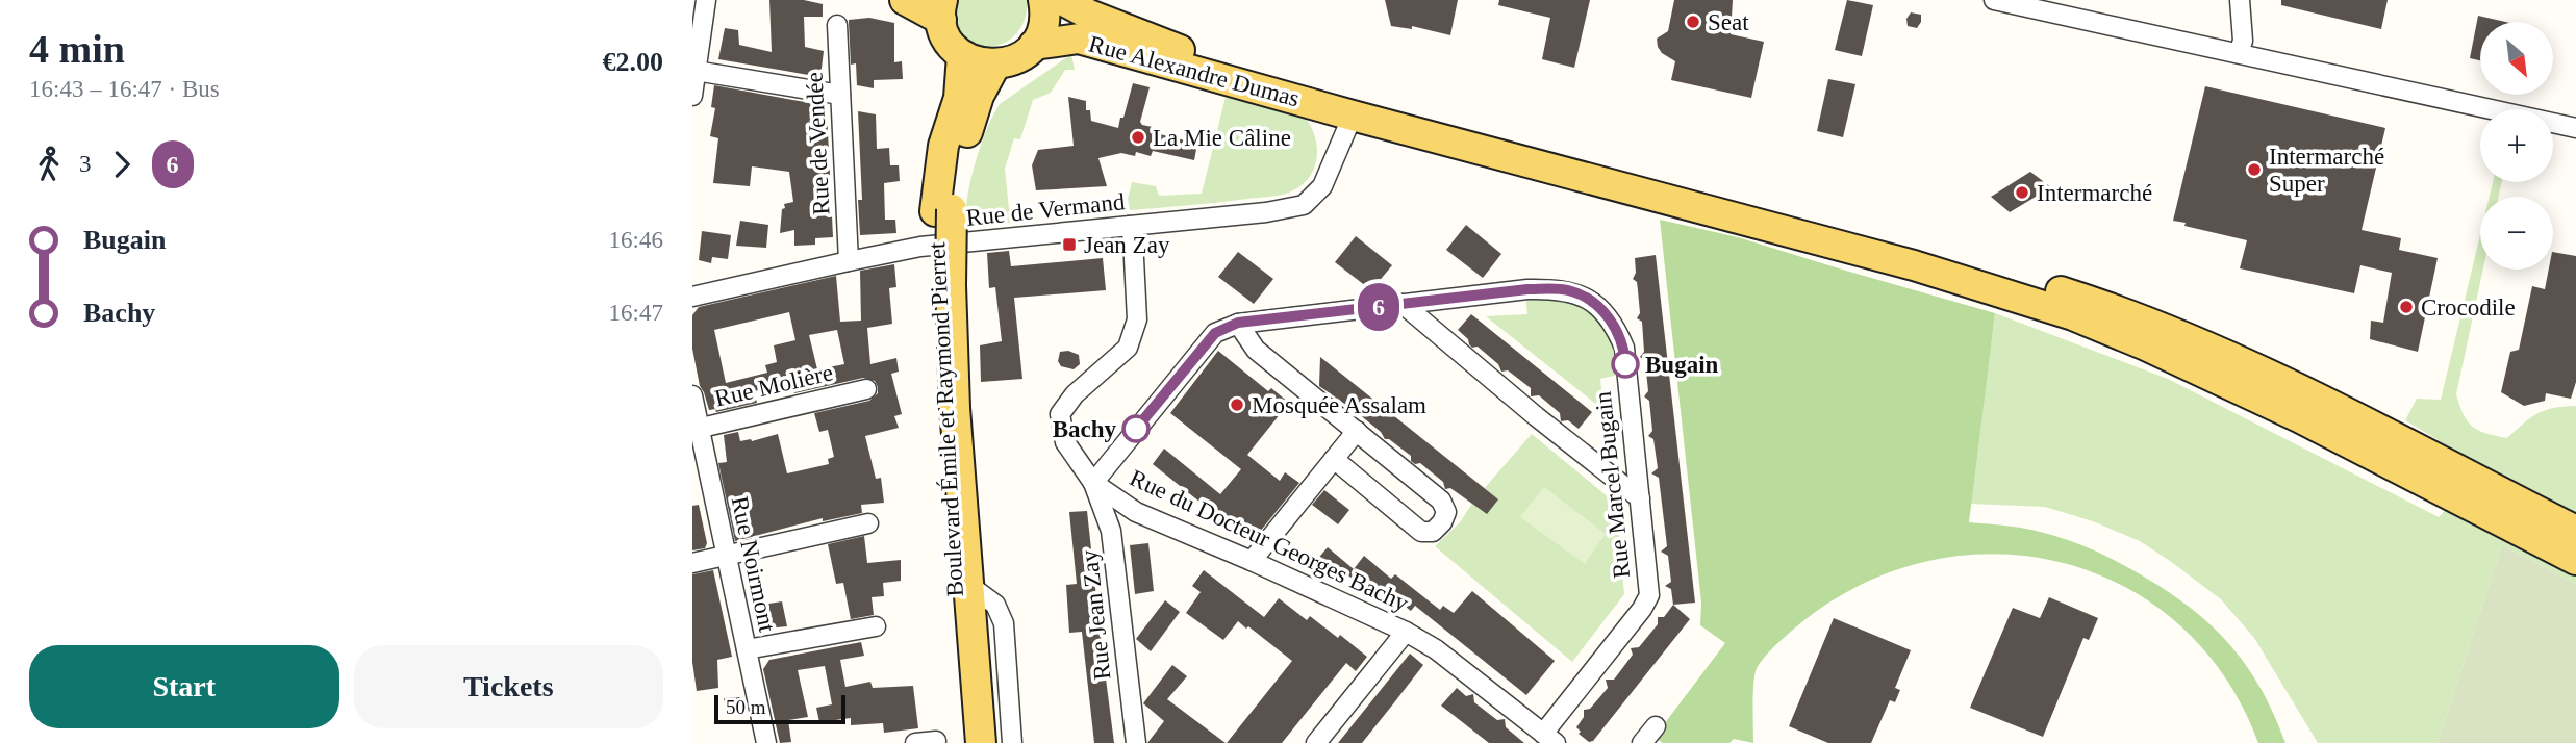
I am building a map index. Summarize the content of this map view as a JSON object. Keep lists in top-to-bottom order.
{
  "streets": {
    "main road": ["Rue Alexandre Dumas", "Boulevard Émile et Raymond Pierret"],
    "street": [
      "Rue de Vendée",
      "Rue de Vermand",
      "Rue Molière",
      "Rue Marcel Bugain",
      "Rue du Docteur Georges Bachy",
      "Rue Noirmont",
      "Rue Jean Zay"
    ]
  },
  "crossings": [
    ["Rue Alexandre Dumas", "Rue de Vermand"],
    ["Rue de Vendée", "Rue de Vermand"],
    ["Rue de Vermand", "Rue du Docteur Georges Bachy"],
    ["Rue Molière", "Rue Noirmont"],
    ["Rue Marcel Bugain", "Rue du Docteur Georges Bachy"],
    ["Rue Marcel Bugain", "Rue Jean Zay"],
    ["Rue du Docteur Georges Bachy", "Rue Jean Zay"]
  ],
  "places": {
    "other": [
      "Seat",
      "La Mie Câline",
      "Intermarché Super",
      "Intermarché",
      "Crocodile",
      "Bugain",
      "Mosquée Assalam",
      "Bachy"
    ],
    "transit": ["Jean Zay"]
  },
  "lines": ["bus line 6"],
  "scale_bar": "50 m",
  "north": "bottom right",
  "page": {
    "heading": ["4 min", "16:43 – 16:47 · Bus", "€2.00"],
    "on_map": "6",
    "map_buttons": ["+", "−"],
    "legs": ["3", "6"],
    "list": [
      {
        "name": "Bugain",
        "value": "16:46"
      },
      {
        "name": "Bachy",
        "value": "16:47"
      }
    ],
    "buttons": ["Start", "Tickets"],
    "scale": "50 m"
  }
}
